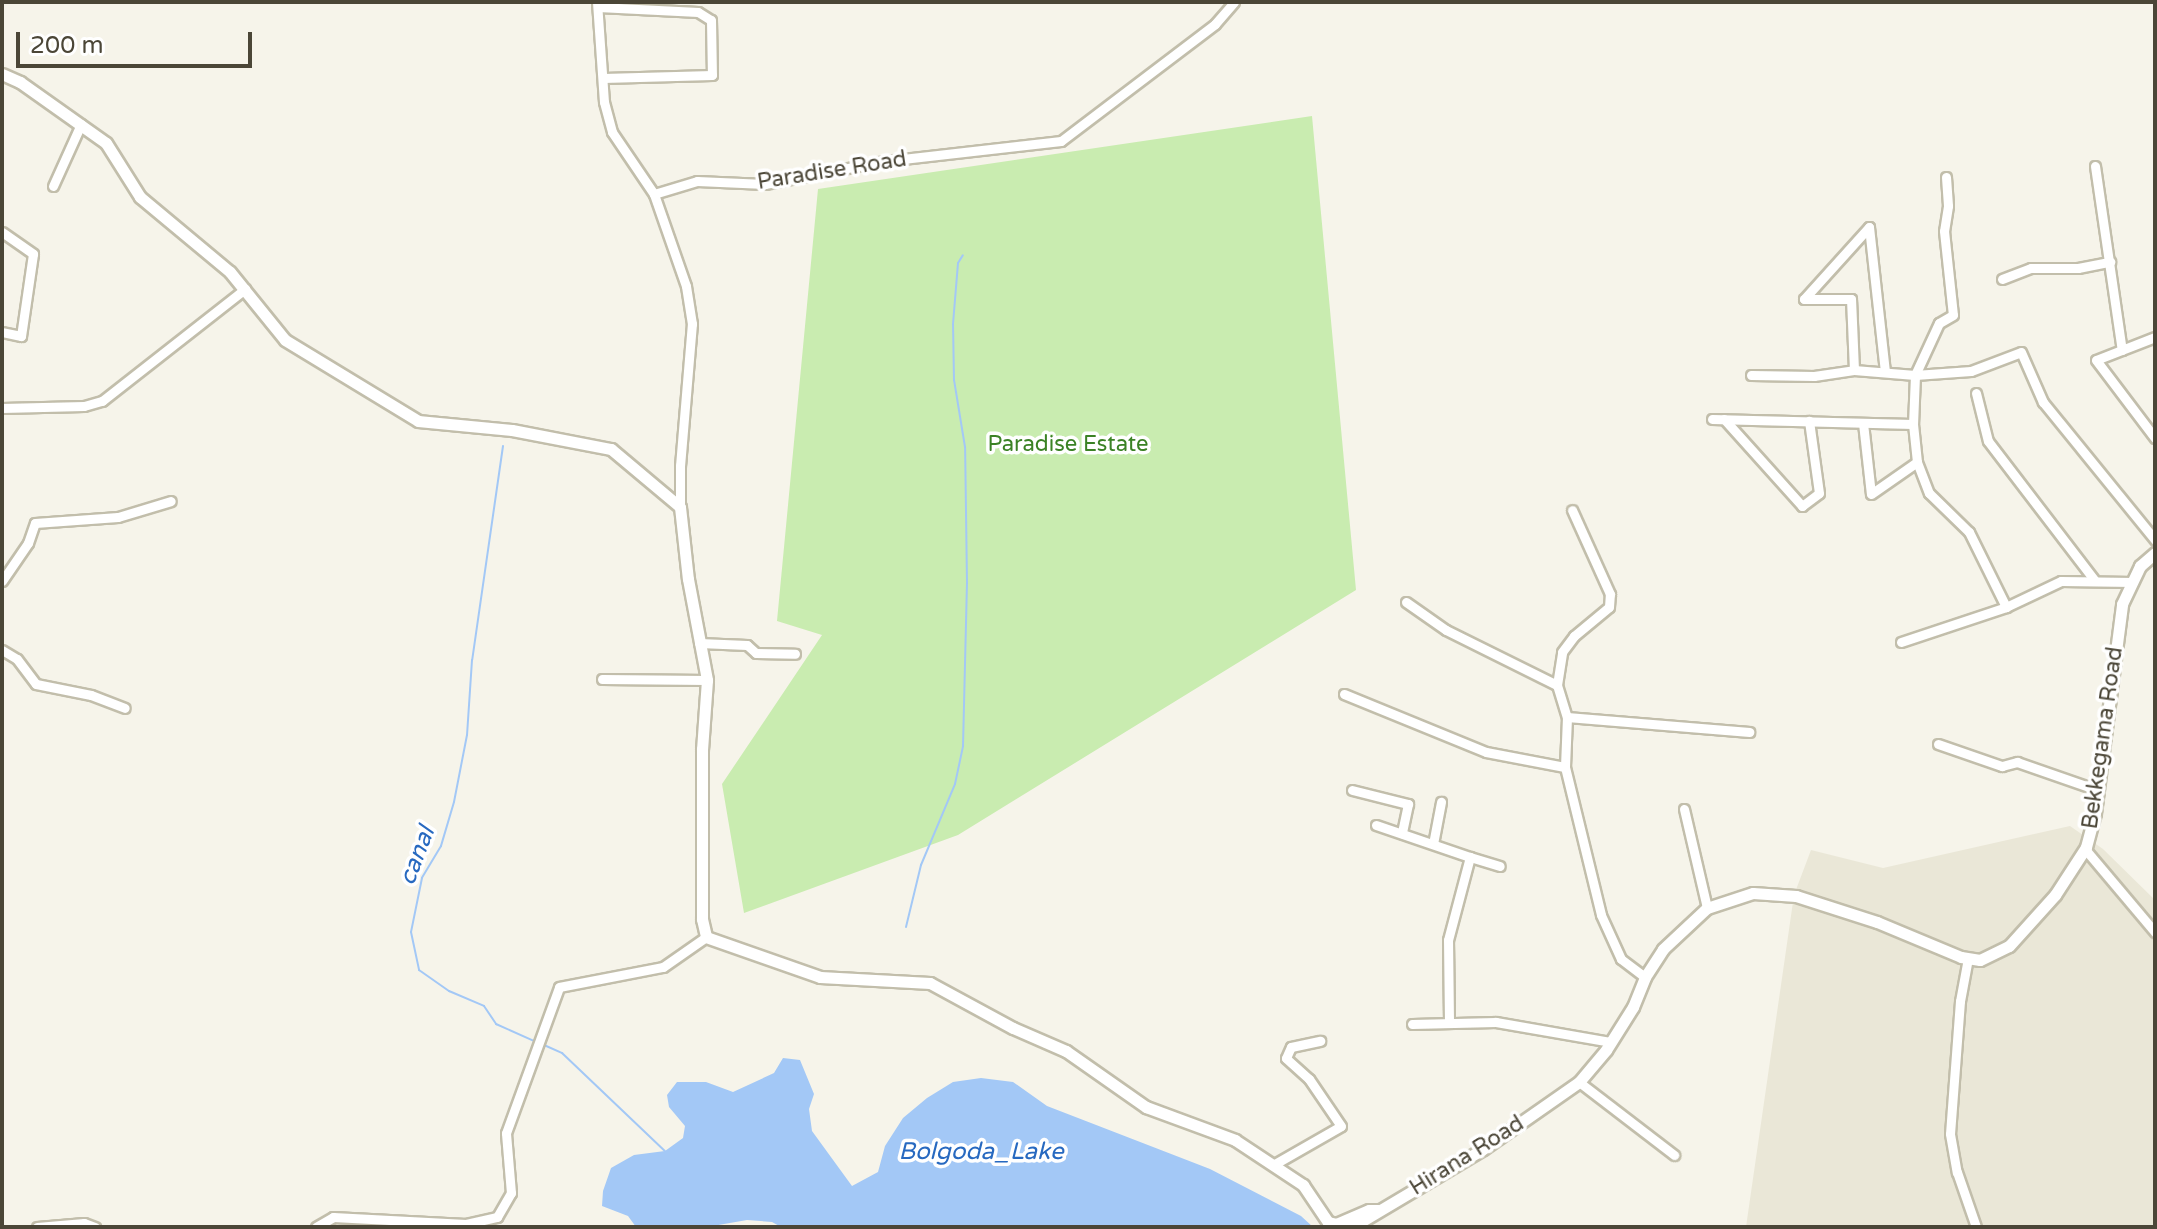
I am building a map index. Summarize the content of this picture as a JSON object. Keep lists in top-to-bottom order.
{
  "streets": {
    "street": ["Paradise Road", "Bekkegama Road", "Hirana Road"]
  },
  "water": ["canal", "Bolgoda_Lake"],
  "parks": ["Paradise Estate"],
  "scale_bar": "200 m"
}
